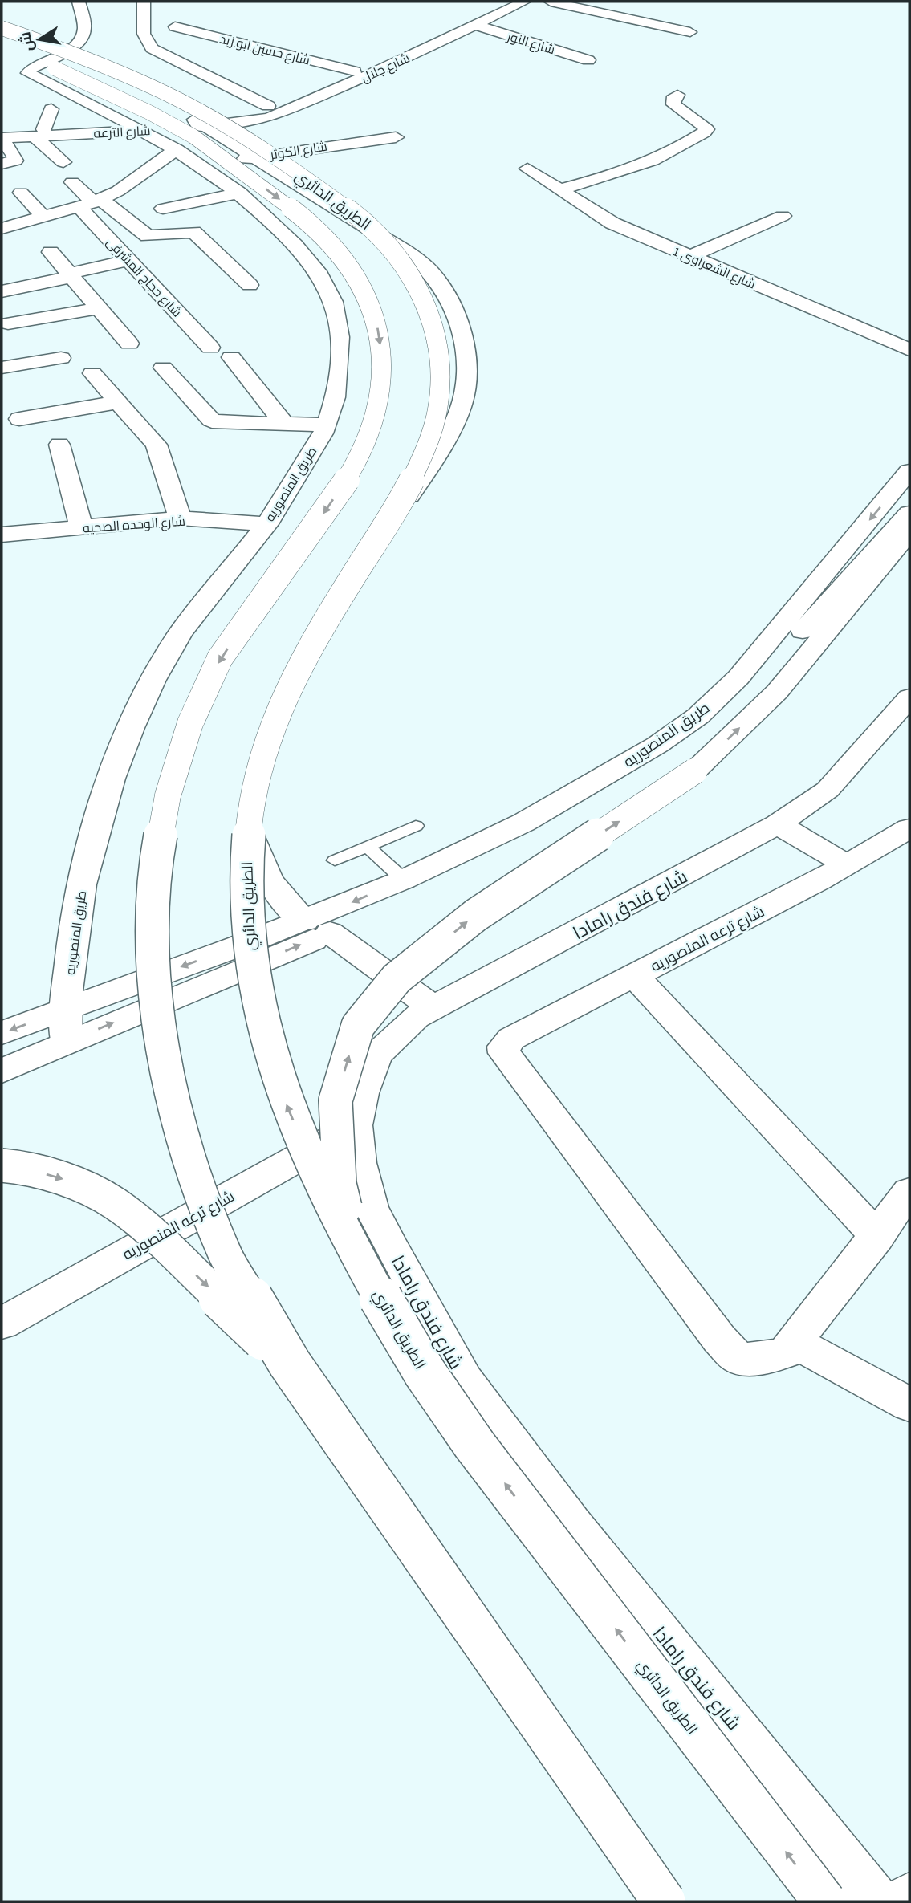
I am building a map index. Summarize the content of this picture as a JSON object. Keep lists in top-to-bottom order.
{
  "streets": {
    "main road": [
      "شارع النور",
      "شارع حسين ابو زيد",
      "شارع جلال",
      "شارع الترعه",
      "شارع الكوثر",
      "الطريق الدائري",
      "شارع الشعراوى 1",
      "شارع حجاج المشرقى",
      "طريق المنصوريه",
      "شارع الوحده الصحيه",
      "شارع فندق رامادا",
      "شارع ترعه المنصوريه"
    ]
  },
  "crossings": [
    ["شارع النور", "شارع جلال"],
    ["شارع حسين ابو زيد", "شارع جلال"],
    ["شارع جلال", "شارع الترعه"],
    ["شارع الترعه", "طريق المنصوريه"],
    ["شارع الكوثر", "طريق المنصوريه"],
    ["طريق المنصوريه", "شارع الوحده الصحيه"],
    ["شارع فندق رامادا", "شارع ترعه المنصوريه"]
  ],
  "north": "left"
}
